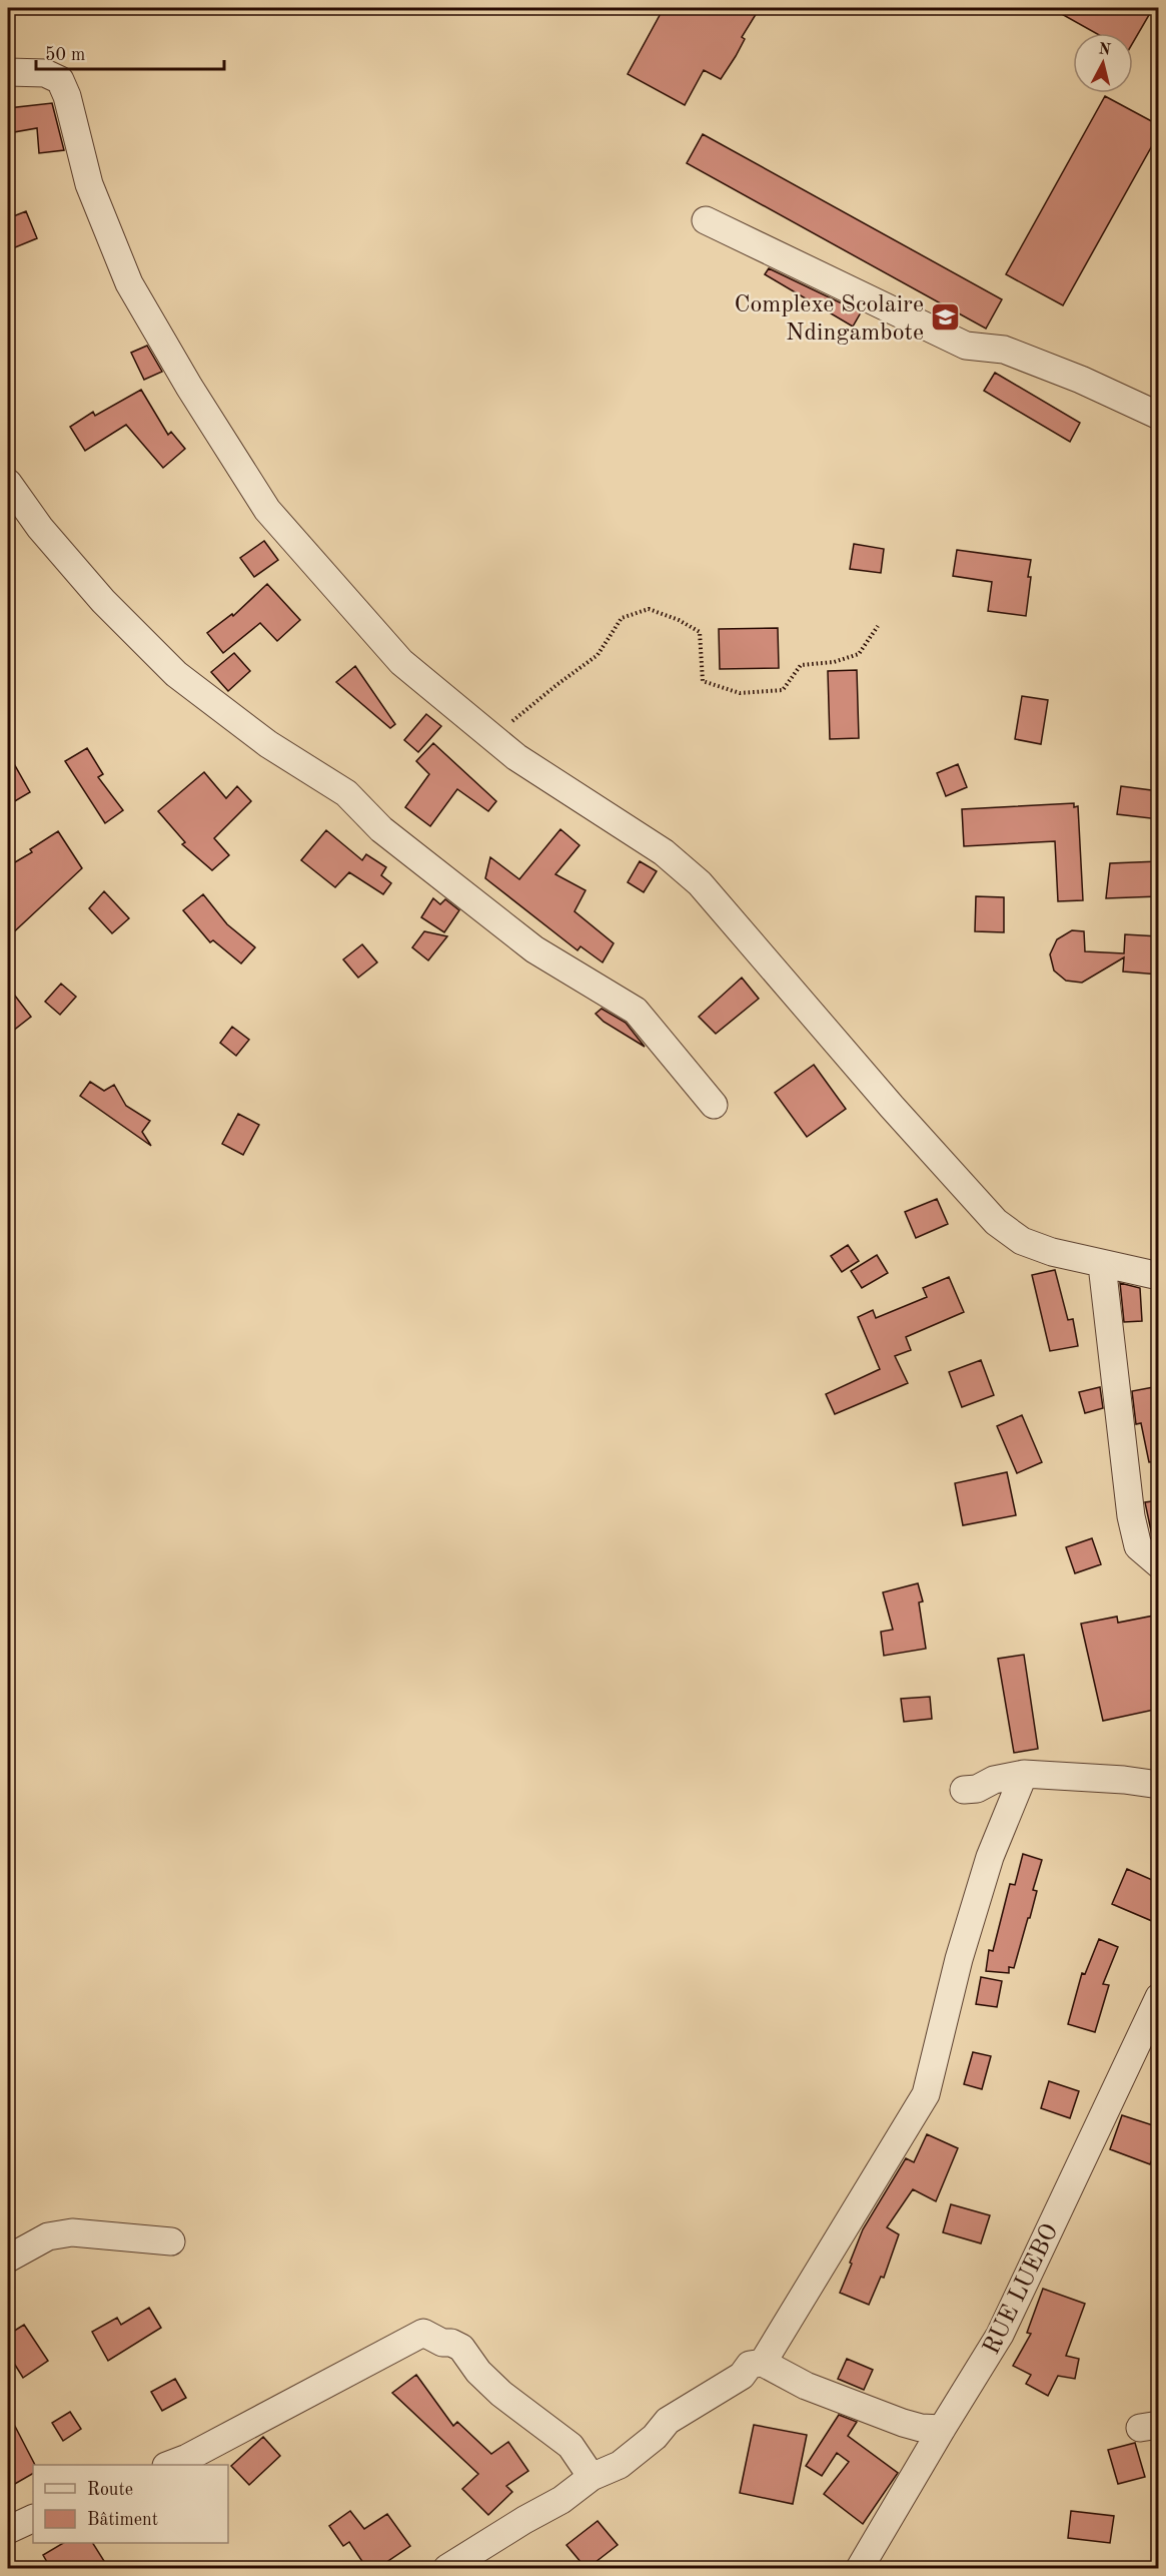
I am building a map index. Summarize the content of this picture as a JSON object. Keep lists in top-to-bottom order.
{
  "streets": {
    "street": ["RUE LUEBO"]
  },
  "places": {
    "school or university": ["Complexe Scolaire Ndingambote"]
  },
  "legend": ["Route", "Bâtiment"],
  "scale_bar": "50 m",
  "north": "top"
}
